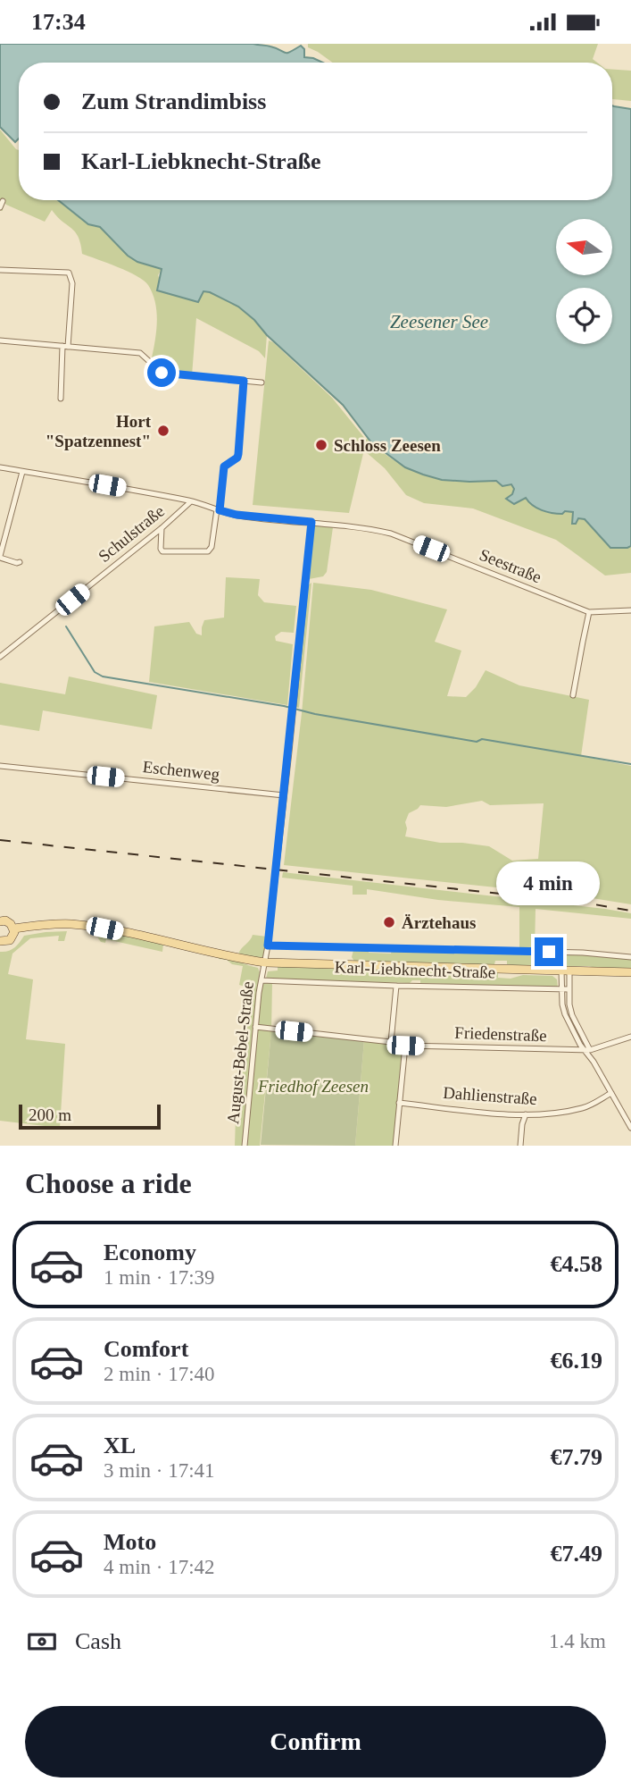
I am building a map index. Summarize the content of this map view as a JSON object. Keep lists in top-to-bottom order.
{
  "streets": {
    "main road": ["Karl-Liebknecht-Straße"],
    "street": [
      "Schulstraße",
      "Seestraße",
      "Eschenweg",
      "Friedenstraße",
      "August-Bebel-Straße",
      "Dahlienstraße"
    ]
  },
  "crossings": [
    ["Schulstraße", "Seestraße"],
    ["Seestraße", "August-Bebel-Straße"],
    ["Eschenweg", "August-Bebel-Straße"],
    ["Karl-Liebknecht-Straße", "August-Bebel-Straße"],
    ["Friedenstraße", "August-Bebel-Straße"]
  ],
  "water": ["Zeesener See"],
  "parks": ["Friedhof Zeesen"],
  "places": ["Hort \"Spatzennest\"", "Schloss Zeesen", "Ärztehaus"],
  "scale_bar": "200 m",
  "north": "left",
  "page": {
    "status": "17:34",
    "banner": ["Zum Strandimbiss", "Karl-Liebknecht-Straße"],
    "bubble": "4 min",
    "scale": "200 m",
    "heading": "Choose a ride",
    "list": [
      {
        "name": "Economy",
        "note": "1 min · 17:39",
        "value": "€4.58"
      },
      {
        "name": "Comfort",
        "note": "2 min · 17:40",
        "value": "€6.19"
      },
      {
        "name": "XL",
        "note": "3 min · 17:41",
        "value": "€7.79"
      },
      {
        "name": "Moto",
        "note": "4 min · 17:42",
        "value": "€7.49"
      }
    ],
    "pay": ["Cash", "1.4 km"],
    "buttons": "Confirm"
  }
}
